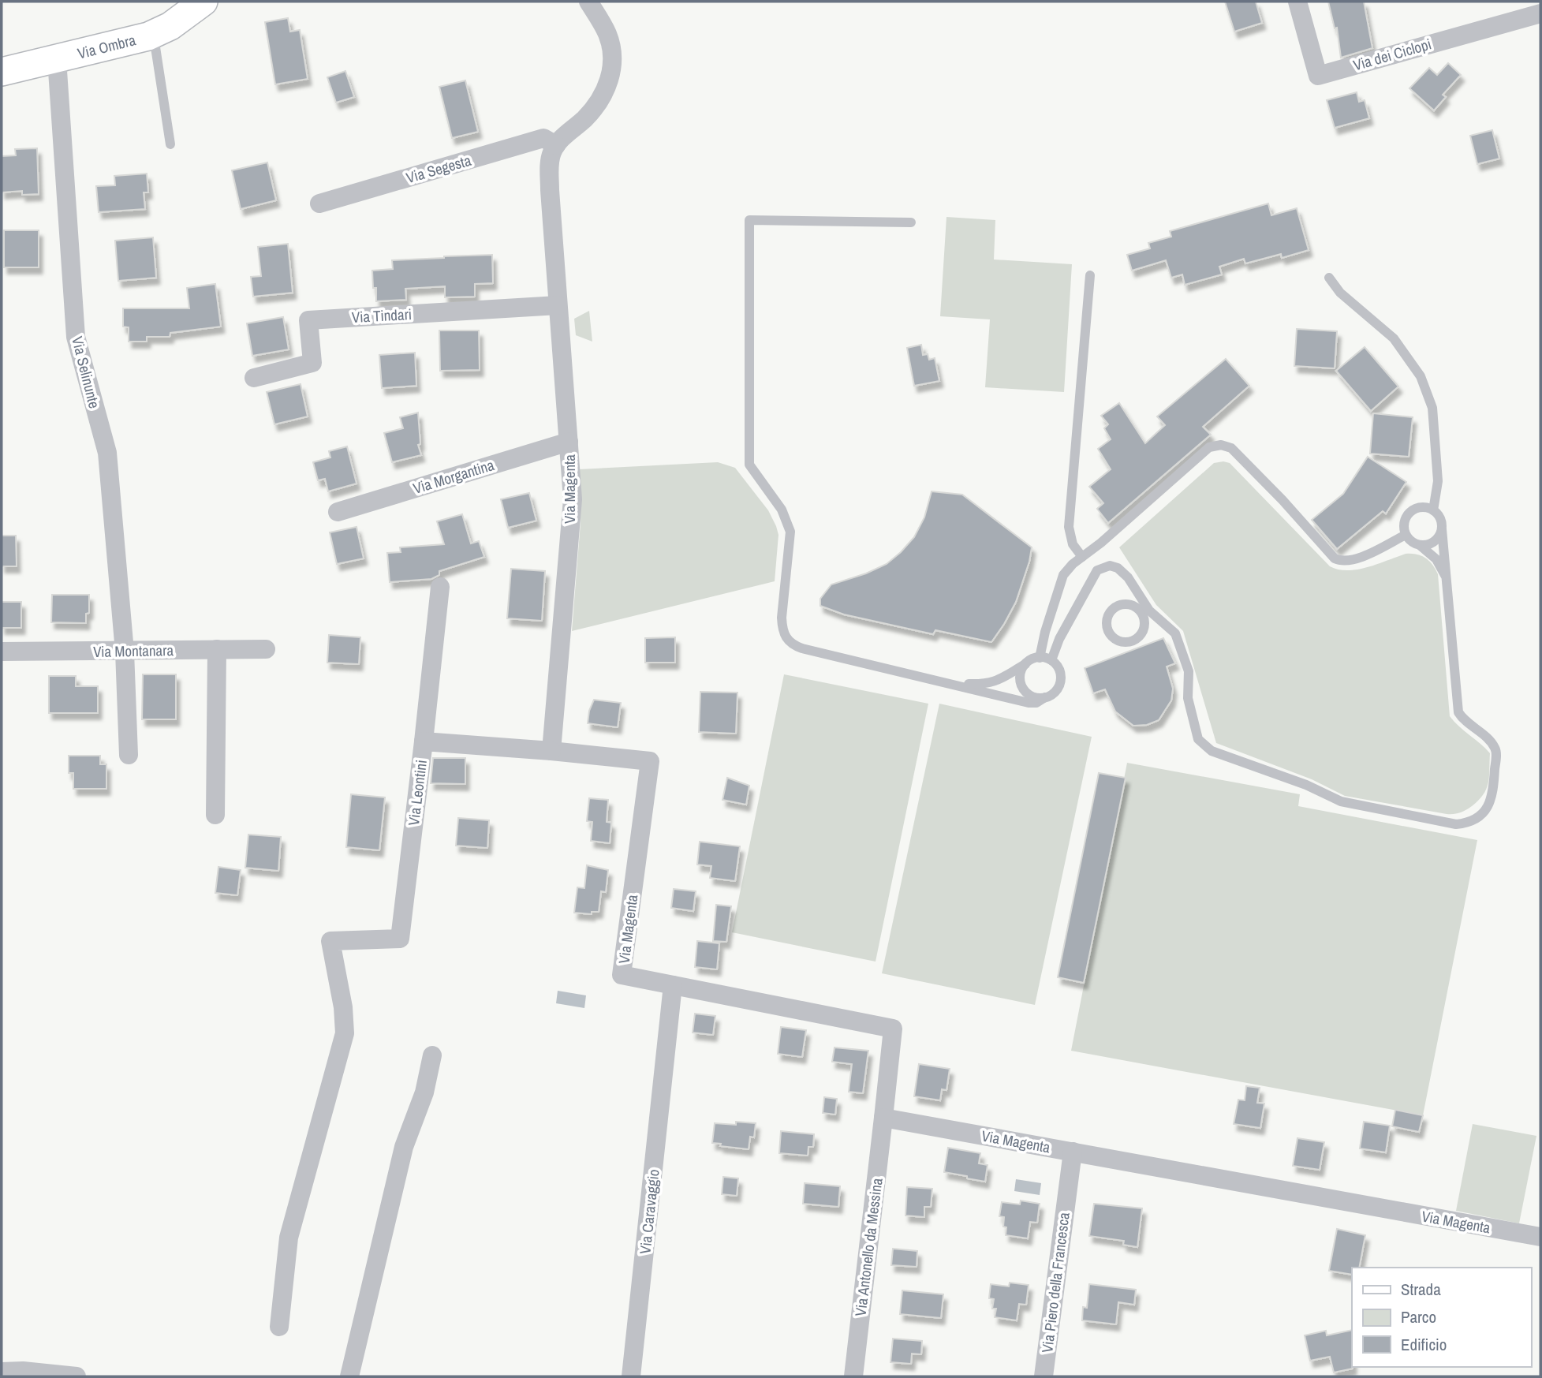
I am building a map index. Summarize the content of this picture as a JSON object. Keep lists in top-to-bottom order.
{
  "streets": {
    "main road": ["Via Ombra"],
    "street": [
      "Via dei Ciclopi",
      "Via Segesta",
      "Via Tindari",
      "Via Selinunte",
      "Via Morgantina",
      "Via Magenta",
      "Via Montanara",
      "Via Leontini",
      "Via Caravaggio",
      "Via Antonello da Messina",
      "Via Piero della Francesca"
    ]
  },
  "crossings": [
    ["Via Ombra", "Via Selinunte"],
    ["Via Segesta", "Via Magenta"],
    ["Via Tindari", "Via Magenta"],
    ["Via Selinunte", "Via Montanara"],
    ["Via Morgantina", "Via Magenta"],
    ["Via Magenta", "Via Leontini"],
    ["Via Magenta", "Via Caravaggio"],
    ["Via Magenta", "Via Antonello da Messina"],
    ["Via Magenta", "Via Piero della Francesca"]
  ],
  "legend": ["Strada", "Parco", "Edificio"]
}
